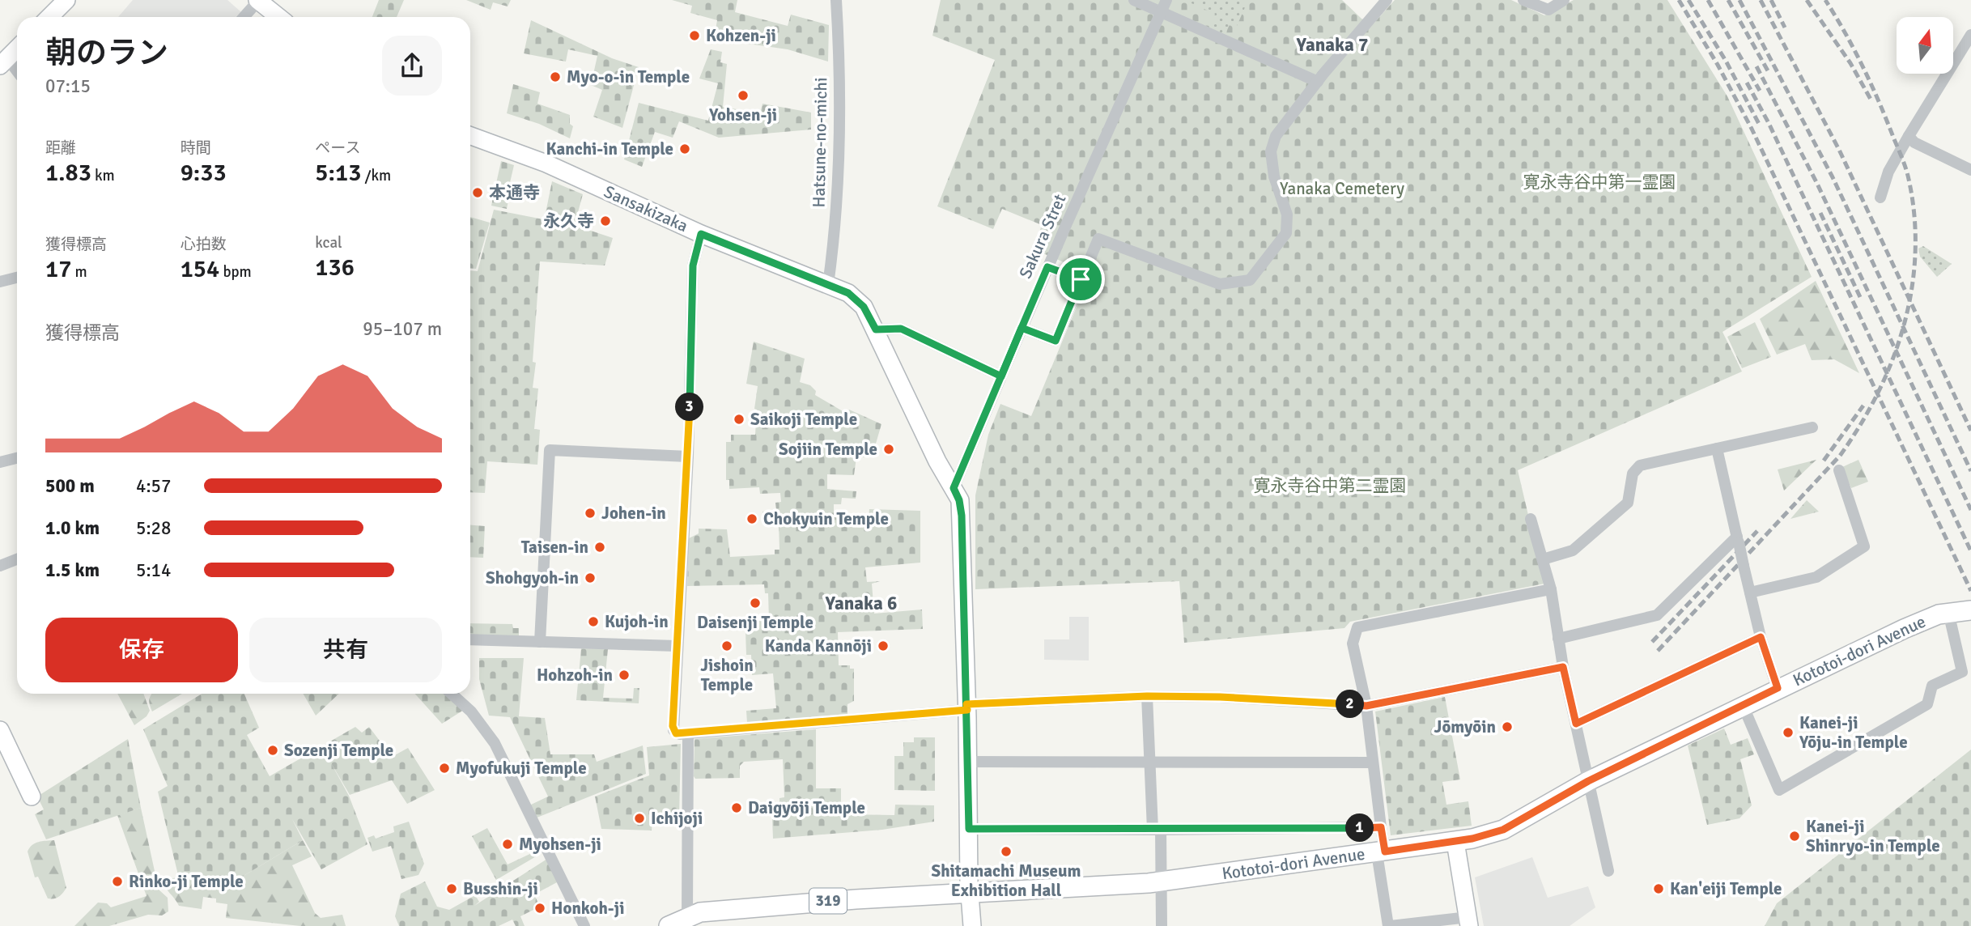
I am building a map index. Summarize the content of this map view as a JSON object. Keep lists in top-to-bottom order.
{
  "streets": {
    "main road": ["Sansakizaka", "Kototoi-dori Avenue", "319"],
    "street": ["Hatsune-no-michi", "Sakura Stret"]
  },
  "crossings": [
    ["Hatsune-no-michi", "Sansakizaka"],
    ["Sansakizaka", "Sakura Stret"],
    ["Sansakizaka", "Kototoi-dori Avenue"]
  ],
  "districts": ["Yanaka 7", "Yanaka 6"],
  "parks": ["寛永寺谷中第一霊園", "Yanaka Cemetery", "寛永寺谷中第二霊園"],
  "places": [
    "Kohzen-ji",
    "Myo-o-in Temple",
    "Yohsen-ji",
    "Kanchi-in Temple",
    "本通寺",
    "永久寺",
    "Saikoji Temple",
    "Sojiin Temple",
    "Johen-in",
    "Chokyuin Temple",
    "Taisen-in",
    "Shohgyoh-in",
    "Daisenji Temple",
    "Kujoh-in",
    "Jishoin Temple",
    "Kanda Kannōji",
    "Hohzoh-in",
    "Jōmyōin",
    "Kanei-ji Yōju‑in Temple",
    "Sozenji Temple",
    "Myofukuji Temple",
    "Daigyōji Temple",
    "Ichijoji",
    "Kanei-ji Shinryo-in Temple",
    "Myohsen-ji",
    "Shitamachi Museum Exhibition Hall",
    "Rinko-ji Temple",
    "Busshin-ji",
    "Kan'eiji Temple",
    "Honkoh-ji"
  ],
  "north": "top",
  "page": {
    "heading": ["朝のラン", "07:15"],
    "stats": [
      ["距離", "1.83 km"],
      ["時間", "9:33"],
      ["ペース", "5:13 /km"],
      ["獲得標高", "17 m"],
      ["心拍数", "154 bpm"],
      ["kcal", "136"]
    ],
    "chart": ["獲得標高", "95–107 m"],
    "pins": ["3", "2", "1"],
    "list": [
      {
        "name": "500 m",
        "note": "4:57"
      },
      {
        "name": "1.0 km",
        "note": "5:28"
      },
      {
        "name": "1.5 km",
        "note": "5:14"
      }
    ],
    "buttons": ["保存", "共有"]
  }
}
